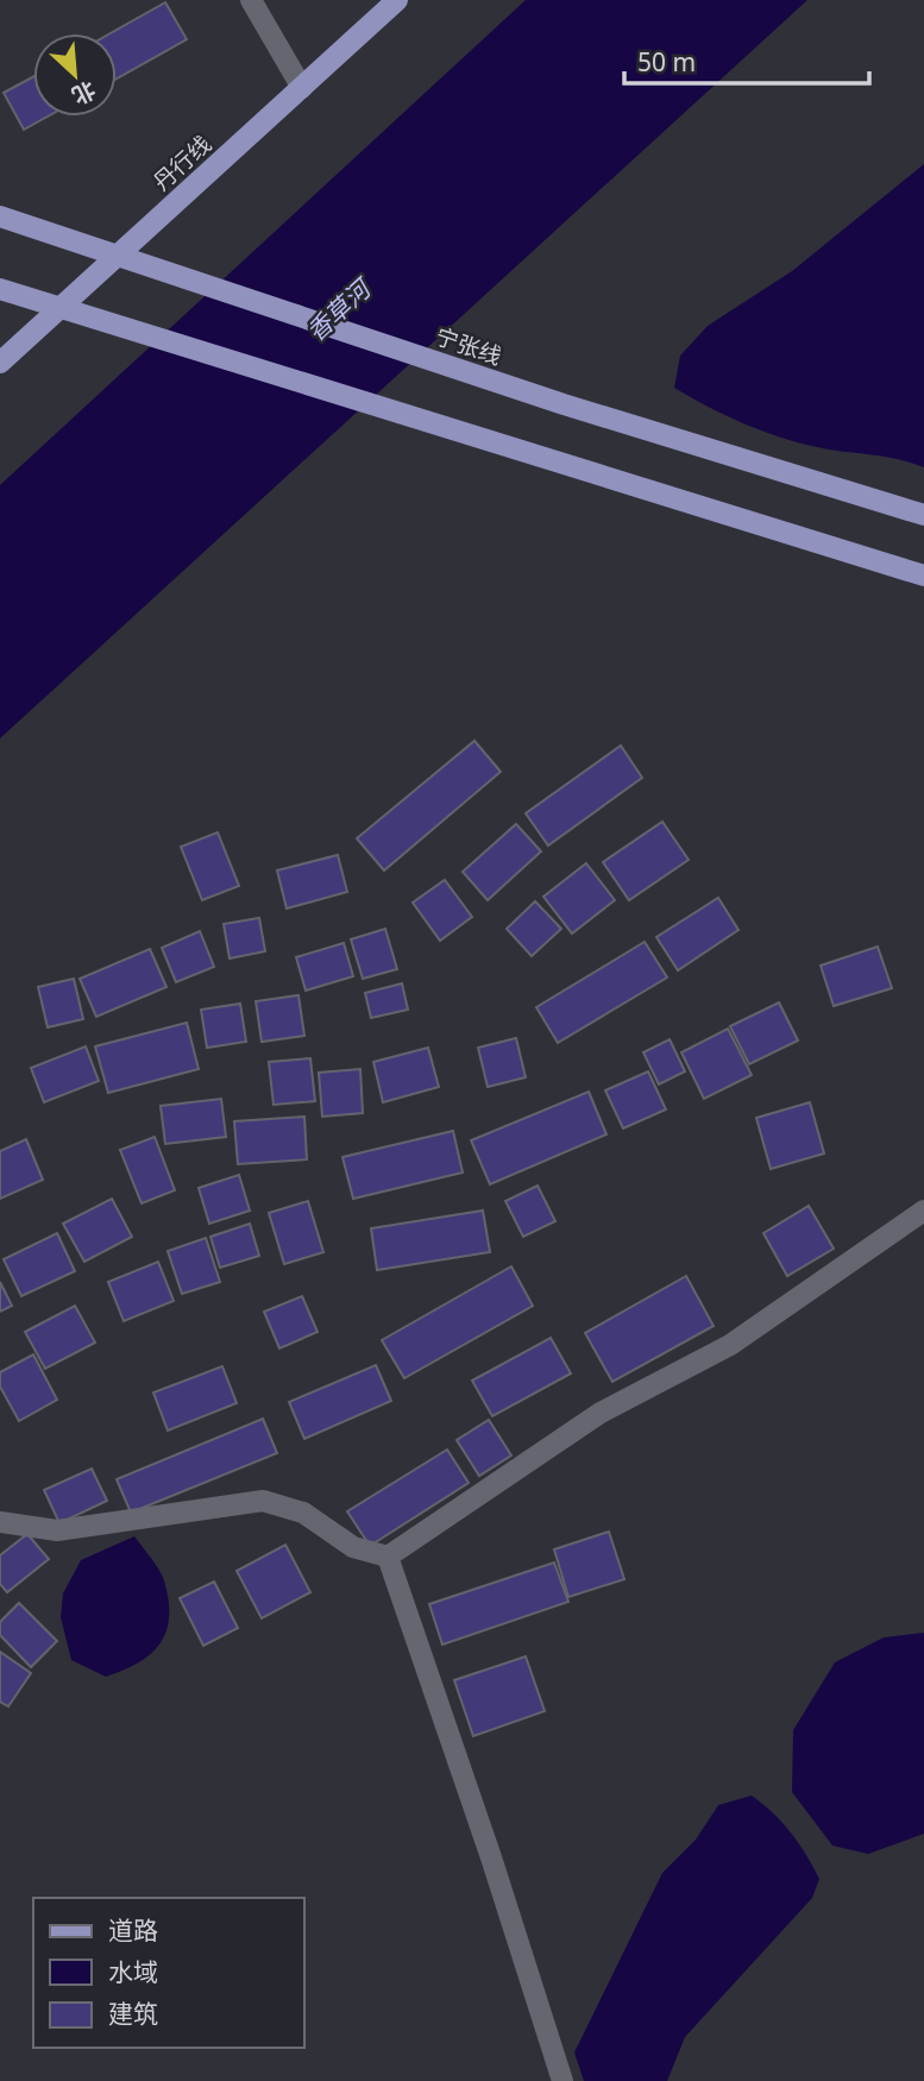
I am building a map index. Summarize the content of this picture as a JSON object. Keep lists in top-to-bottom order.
{
  "streets": {
    "main road": ["丹行线", "宁张线"]
  },
  "water": ["香草河"],
  "legend": ["道路", "水域", "建筑"],
  "scale_bar": "50 m",
  "north": "bottom right"
}
